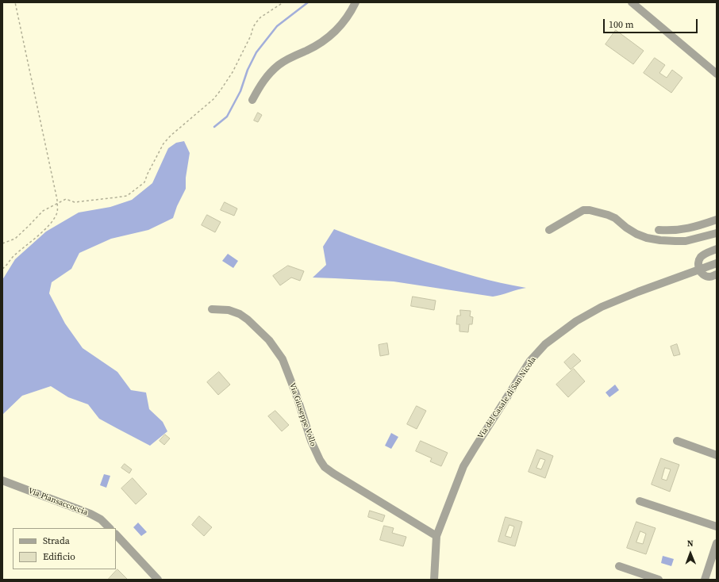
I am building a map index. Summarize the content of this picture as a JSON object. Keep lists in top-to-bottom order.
{
  "streets": {
    "street": ["Via del Casale di San Nicola", "Via Giuseppe Vollo", "Via Piansaccoccia"]
  },
  "crossings": [
    ["Via del Casale di San Nicola", "Via Giuseppe Vollo"]
  ],
  "legend": ["Strada", "Edificio"],
  "scale_bar": "100 m",
  "north": "top"
}
